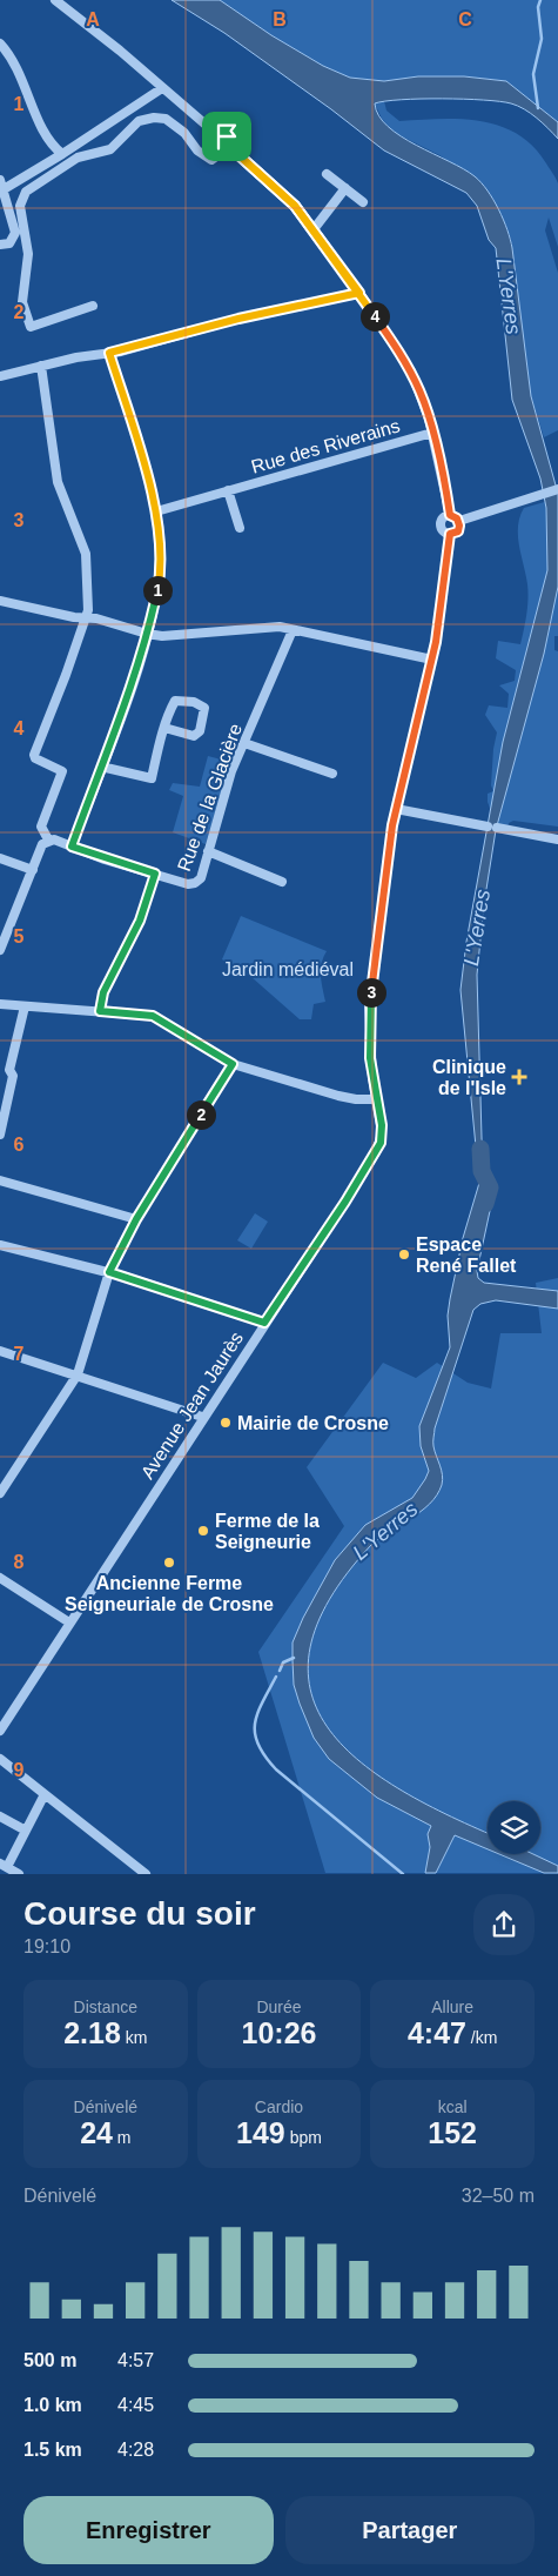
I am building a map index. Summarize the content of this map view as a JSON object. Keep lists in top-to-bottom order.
{
  "streets": {
    "street": ["Rue des Riverains", "Rue de la Glacière", "Avenue Jean Jaurès"]
  },
  "water": ["L'Yerres"],
  "parks": ["Jardin médiéval"],
  "places": {
    "health": ["Clinique de l'Isle"],
    "other": [
      "Espace René Fallet",
      "Mairie de Crosne",
      "Ferme de la Seigneurie",
      "Ancienne Ferme Seigneuriale de Crosne"
    ]
  },
  "page": {
    "pins": [
      "4",
      "1",
      "3",
      "2"
    ],
    "heading": ["Course du soir", "19:10"],
    "stats": [
      ["Distance", "2.18 km"],
      ["Durée", "10:26"],
      ["Allure", "4:47 /km"],
      ["Dénivelé", "24 m"],
      ["Cardio", "149 bpm"],
      ["kcal", "152"]
    ],
    "chart": ["Dénivelé", "32–50 m"],
    "list": [
      {
        "name": "500 m",
        "note": "4:57"
      },
      {
        "name": "1.0 km",
        "note": "4:45"
      },
      {
        "name": "1.5 km",
        "note": "4:28"
      }
    ],
    "buttons": ["Enregistrer", "Partager"]
  },
  "grid": {
    "columns": ["A", "B", "C"],
    "rows": [
      "1",
      "2",
      "3",
      "4",
      "5",
      "6",
      "7",
      "8",
      "9"
    ]
  }
}
